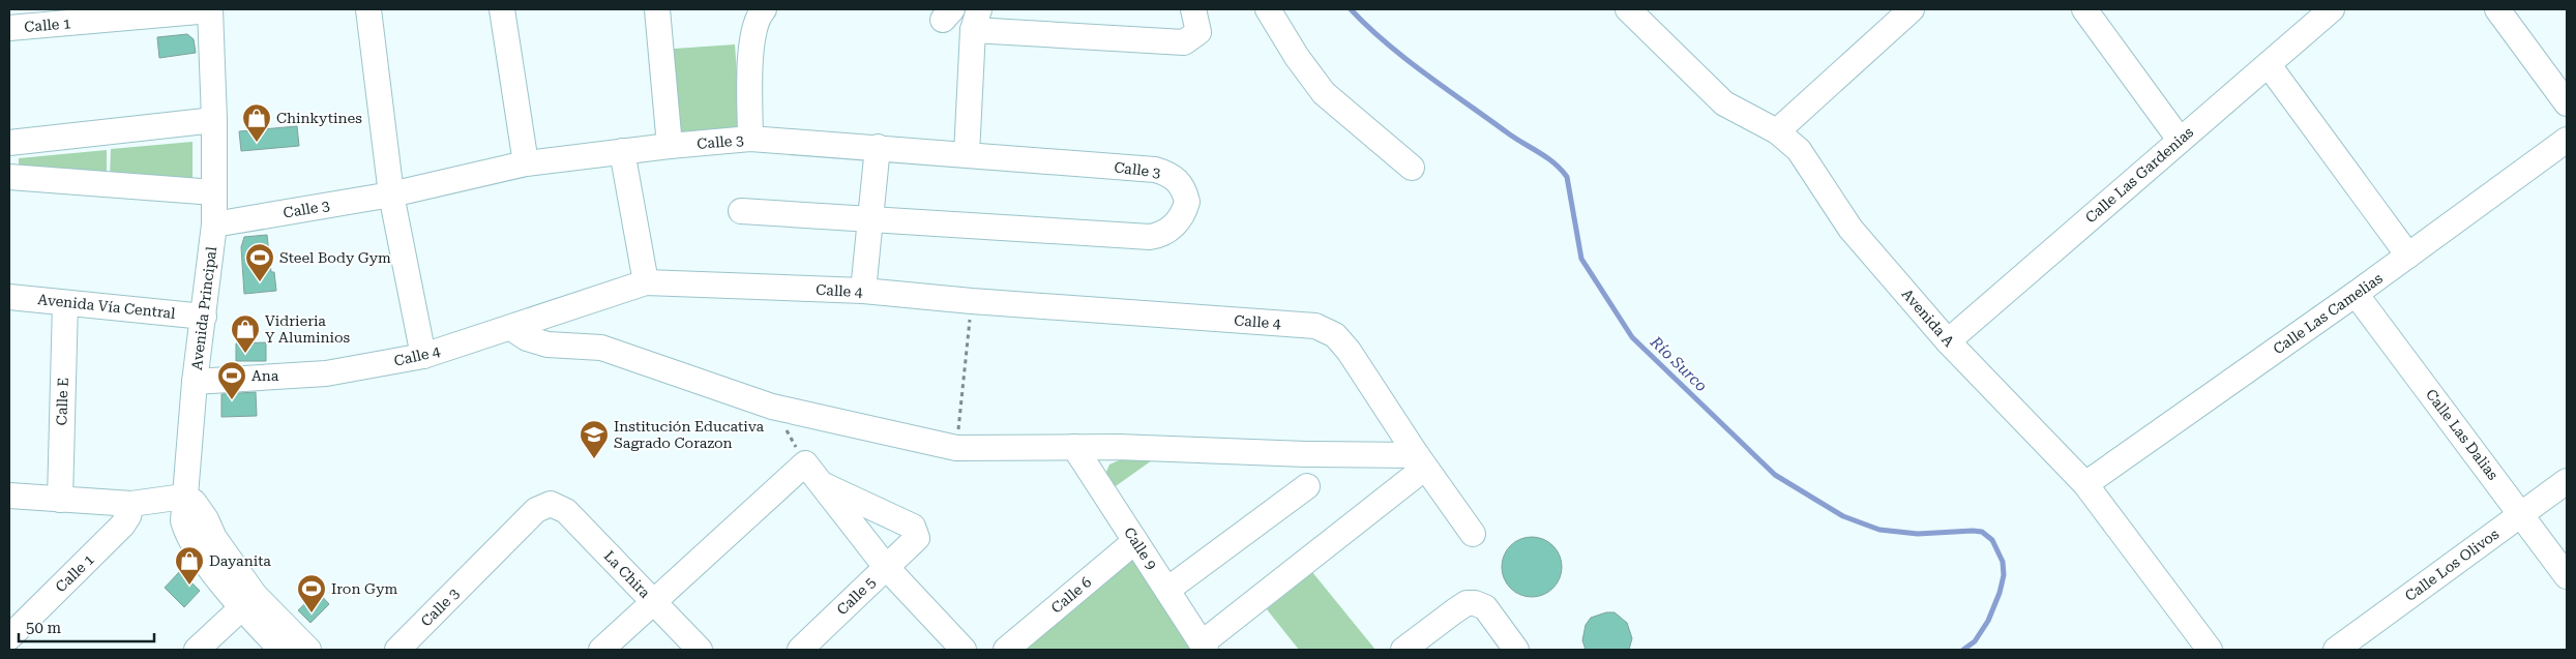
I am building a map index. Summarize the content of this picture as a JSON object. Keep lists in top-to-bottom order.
{
  "streets": {
    "street": [
      "Calle 1",
      "Calle 3",
      "Calle Las Gardenias",
      "Calle 4",
      "Avenida Vía Central",
      "Avenida Principal",
      "Calle Las Camelias",
      "Avenida A",
      "Calle E",
      "Calle Las Dalias",
      "Calle 9",
      "Calle Los Olivos",
      "La Chira",
      "Calle 6",
      "Calle 5"
    ]
  },
  "crossings": [
    ["Calle 1", "Avenida Principal"],
    ["Calle 3", "Avenida Principal"],
    ["Calle 3", "La Chira"],
    ["Calle Las Gardenias", "Avenida A"],
    ["Calle 4", "Avenida Principal"],
    ["Avenida Vía Central", "Avenida Principal"],
    ["Avenida Vía Central", "Calle E"],
    ["Calle Las Camelias", "Avenida A"],
    ["Calle Las Camelias", "Calle Las Dalias"],
    ["Calle Las Dalias", "Calle Los Olivos"],
    ["Calle 9", "Calle 6"]
  ],
  "water": ["Río Surco"],
  "places": {
    "shop": ["Chinkytines", "Vidrieria Y Aluminios", "Dayanita"],
    "sports": ["Steel Body Gym", "Ana", "Iron Gym"],
    "school or university": ["Institución Educativa Sagrado Corazon"]
  },
  "scale_bar": "50 m"
}
